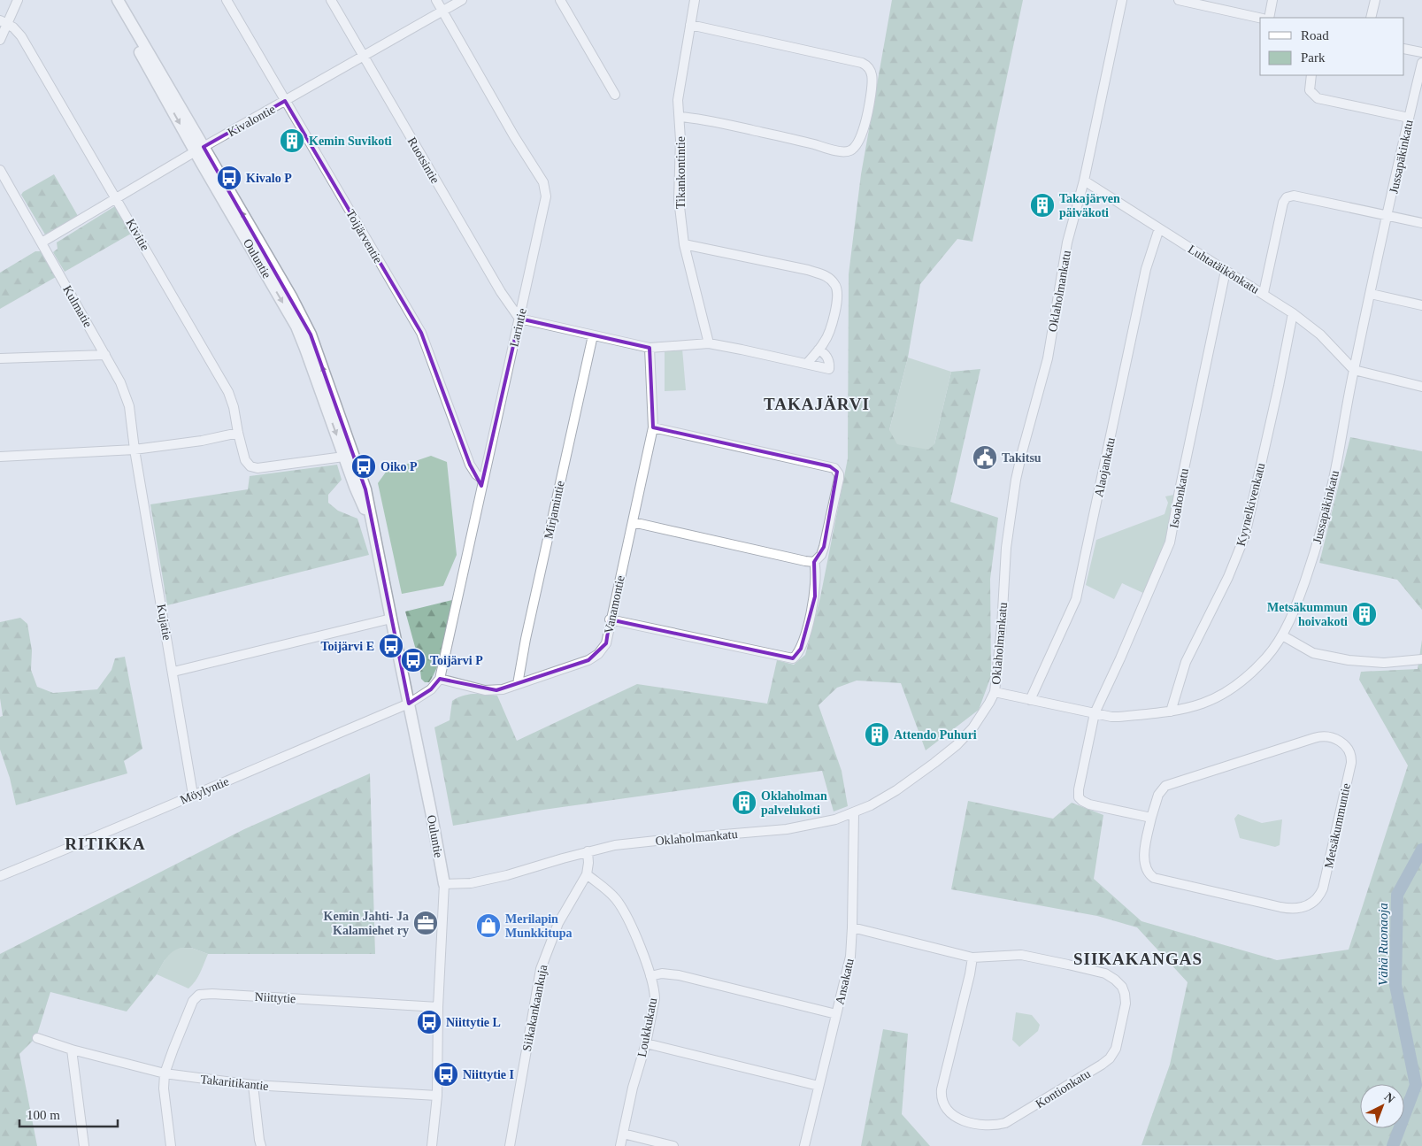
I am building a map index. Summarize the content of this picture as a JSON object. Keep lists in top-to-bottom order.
{
  "streets": {
    "main road": ["Ouluntie"],
    "street": [
      "Kivalontie",
      "Jussapäkinkatu",
      "Ruotsintie",
      "Tikankontintie",
      "Kivitie",
      "Toijärventie",
      "Luhtatäikönkatu",
      "Oklaholmankatu",
      "Kulmatie",
      "Larintie",
      "Alaojankatu",
      "Isoahonkatu",
      "Kyynelkivenkatu",
      "Mirjamintie",
      "Vanamontie",
      "Kujatie",
      "Möylyntie",
      "Metsäkummuntie",
      "Ansakatu",
      "Niittytie",
      "Siikakankaankuja",
      "Loukkukatu",
      "Takaritikantie",
      "Kontionkatu"
    ]
  },
  "crossings": [
    ["Kivalontie", "Ruotsintie"],
    ["Kivalontie", "Kivitie"],
    ["Kivalontie", "Toijärventie"],
    ["Kivalontie", "Ouluntie"],
    ["Kivalontie", "Kulmatie"],
    ["Kivalontie", "Larintie"],
    ["Jussapäkinkatu", "Luhtatäikönkatu"],
    ["Jussapäkinkatu", "Oklaholmankatu"],
    ["Jussapäkinkatu", "Alaojankatu"],
    ["Jussapäkinkatu", "Isoahonkatu"],
    ["Jussapäkinkatu", "Kyynelkivenkatu"],
    ["Ruotsintie", "Larintie"],
    ["Kivitie", "Ouluntie"],
    ["Toijärventie", "Larintie"],
    ["Ouluntie", "Oklaholmankatu"],
    ["Ouluntie", "Möylyntie"],
    ["Ouluntie", "Niittytie"],
    ["Ouluntie", "Takaritikantie"],
    ["Luhtatäikönkatu", "Oklaholmankatu"],
    ["Luhtatäikönkatu", "Alaojankatu"],
    ["Luhtatäikönkatu", "Isoahonkatu"],
    ["Luhtatäikönkatu", "Kyynelkivenkatu"],
    ["Oklaholmankatu", "Ansakatu"],
    ["Oklaholmankatu", "Siikakankaankuja"],
    ["Kulmatie", "Kujatie"],
    ["Larintie", "Vanamontie"],
    ["Mirjamintie", "Vanamontie"],
    ["Kujatie", "Möylyntie"],
    ["Ansakatu", "Kontionkatu"],
    ["Niittytie", "Takaritikantie"],
    ["Siikakankaankuja", "Loukkukatu"]
  ],
  "districts": ["TAKAJÄRVI", "RITIKKA", "SIIKAKANGAS"],
  "water": ["Vähä Ruonaoja"],
  "places": {
    "building": [
      "Kemin Suvikoti",
      "Takajärven päiväkoti",
      "Metsäkummun hoivakoti",
      "Attendo Puhuri",
      "Oklaholman palvelukoti"
    ],
    "bus stop": [
      "Kivalo P",
      "Oiko P",
      "Toijärvi E",
      "Toijärvi P",
      "Niittytie L",
      "Niittytie I"
    ],
    "public building": ["Takitsu"],
    "office": ["Kemin Jahti- Ja Kalamiehet ry"],
    "shop": ["Merilapin Munkkitupa"]
  },
  "legend": ["Road", "Park"],
  "scale_bar": "100 m",
  "north": "top right"
}
